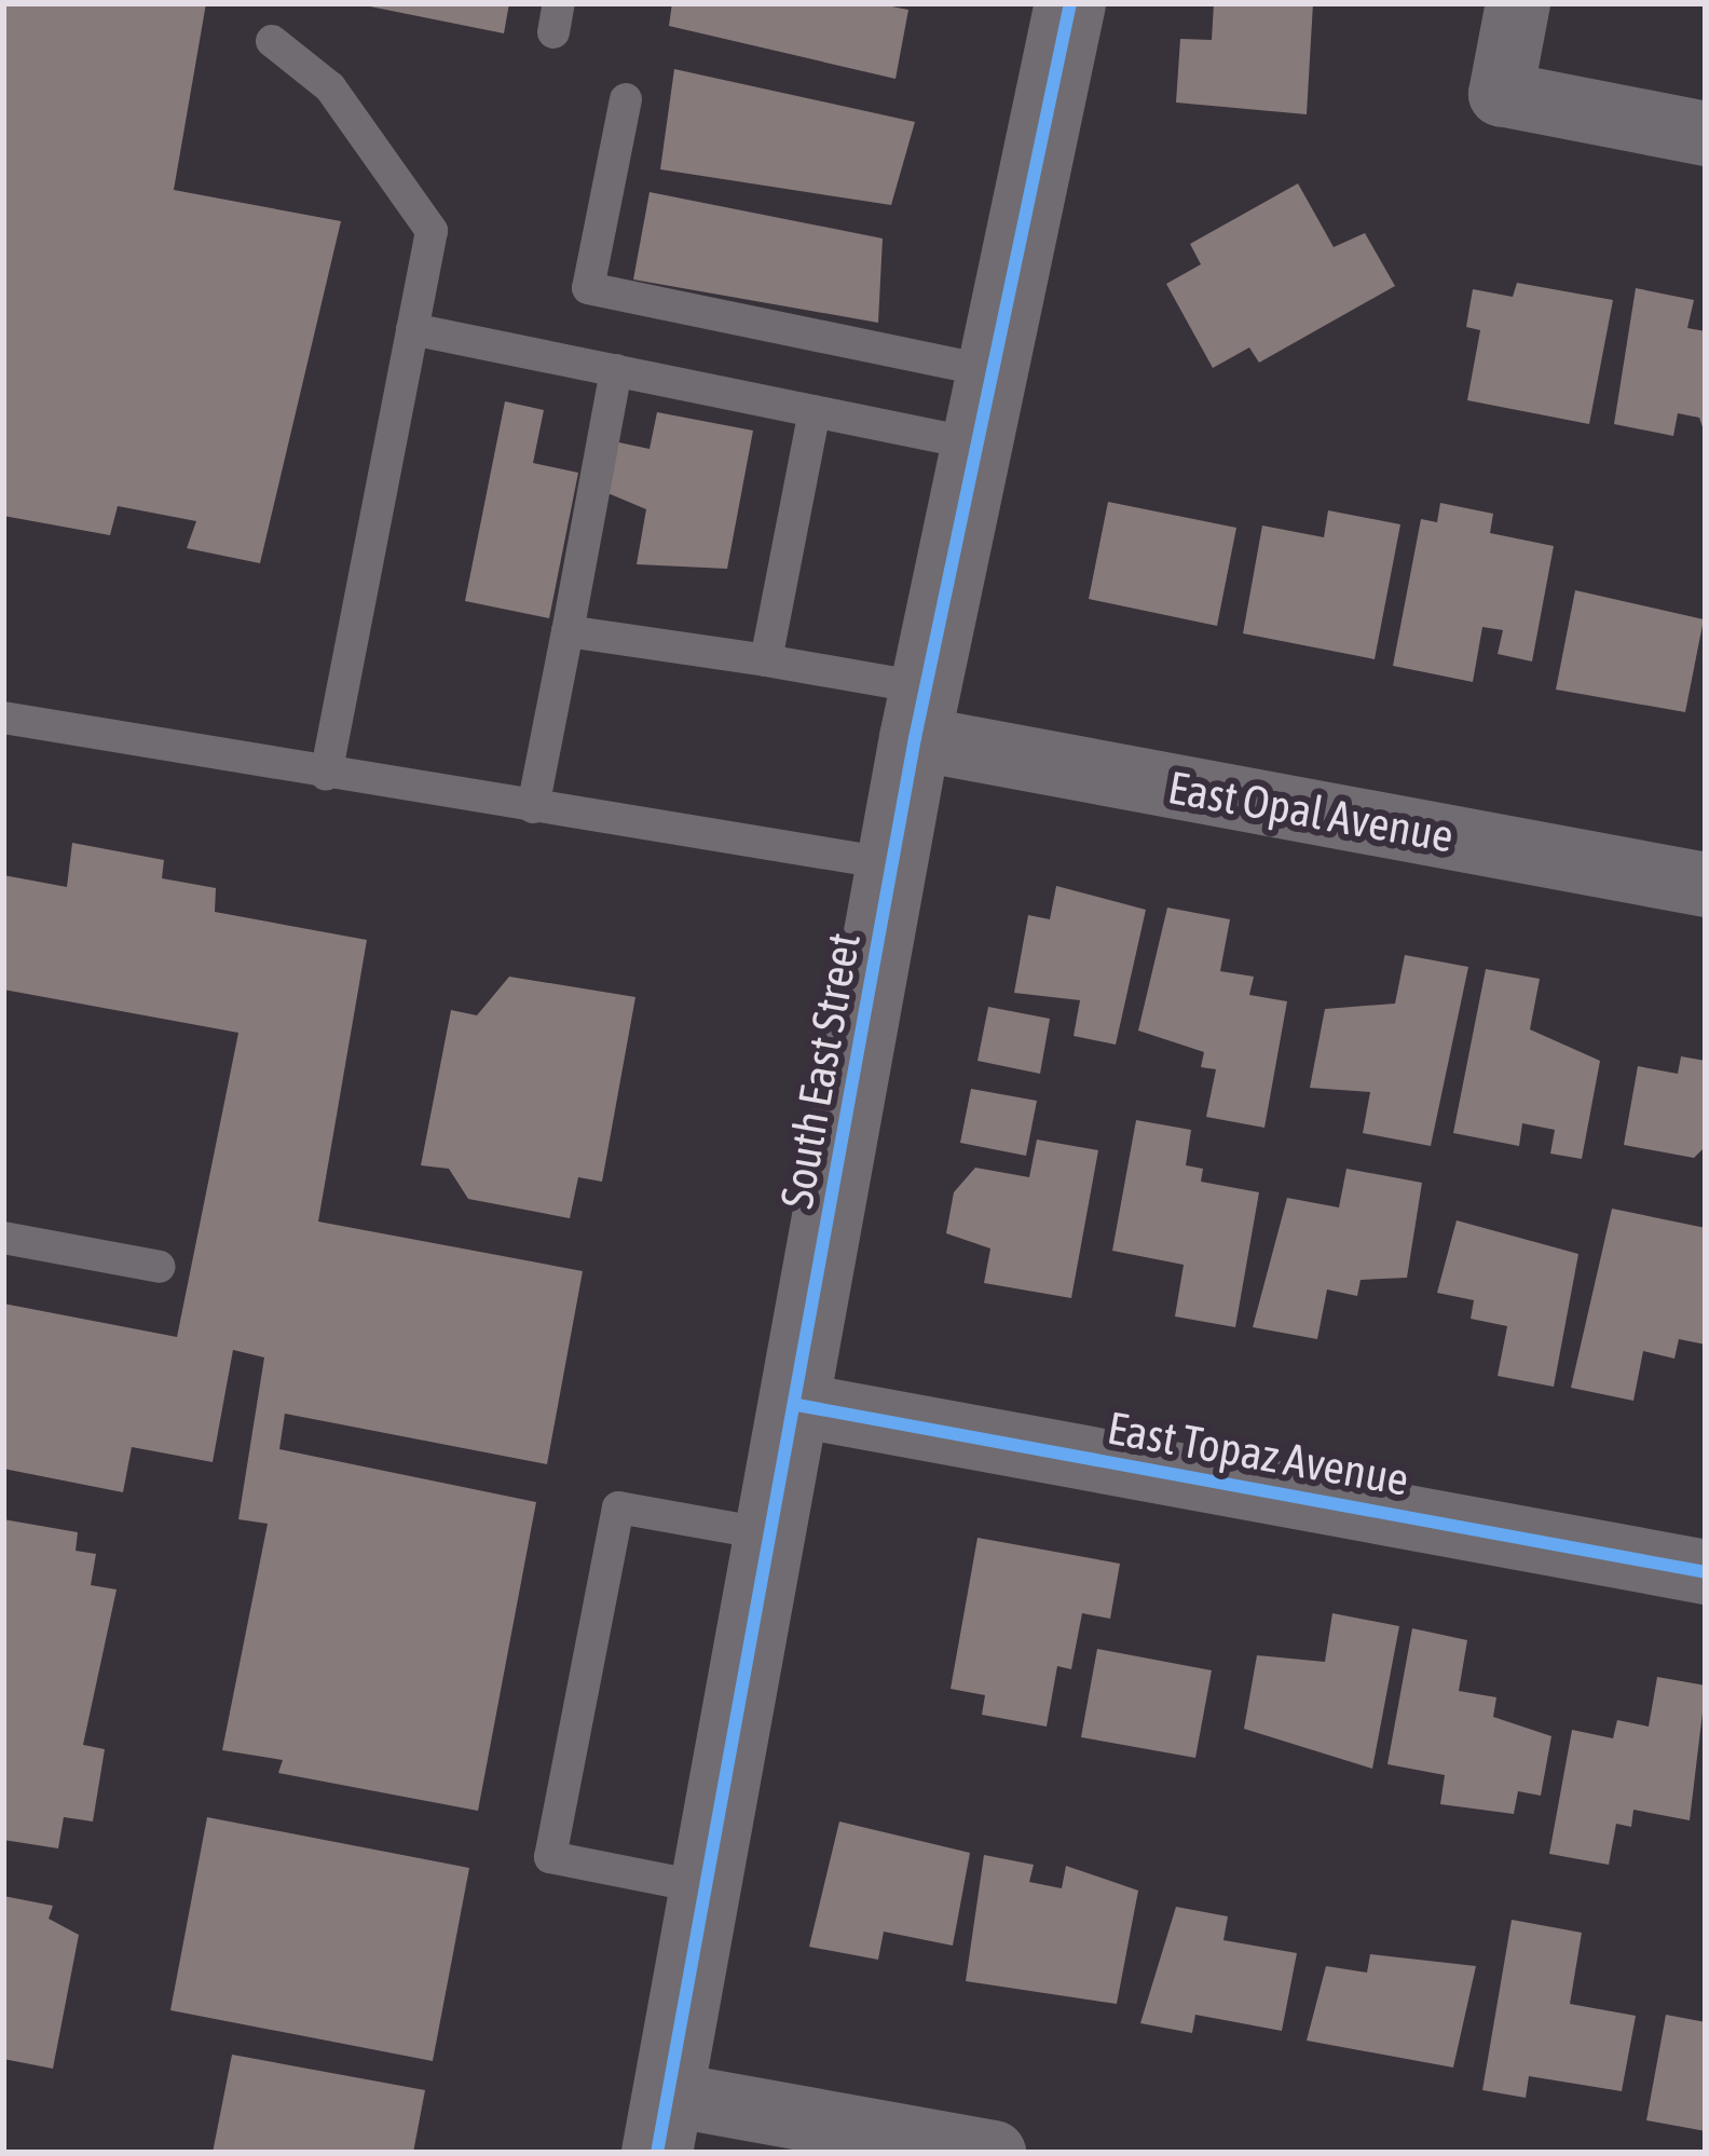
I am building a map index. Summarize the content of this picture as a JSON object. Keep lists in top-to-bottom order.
{
  "streets": {
    "street": ["East Opal Avenue", "South East Street", "East Topaz Avenue"]
  },
  "crossings": [
    ["East Opal Avenue", "South East Street"],
    ["South East Street", "East Topaz Avenue"]
  ]
}
